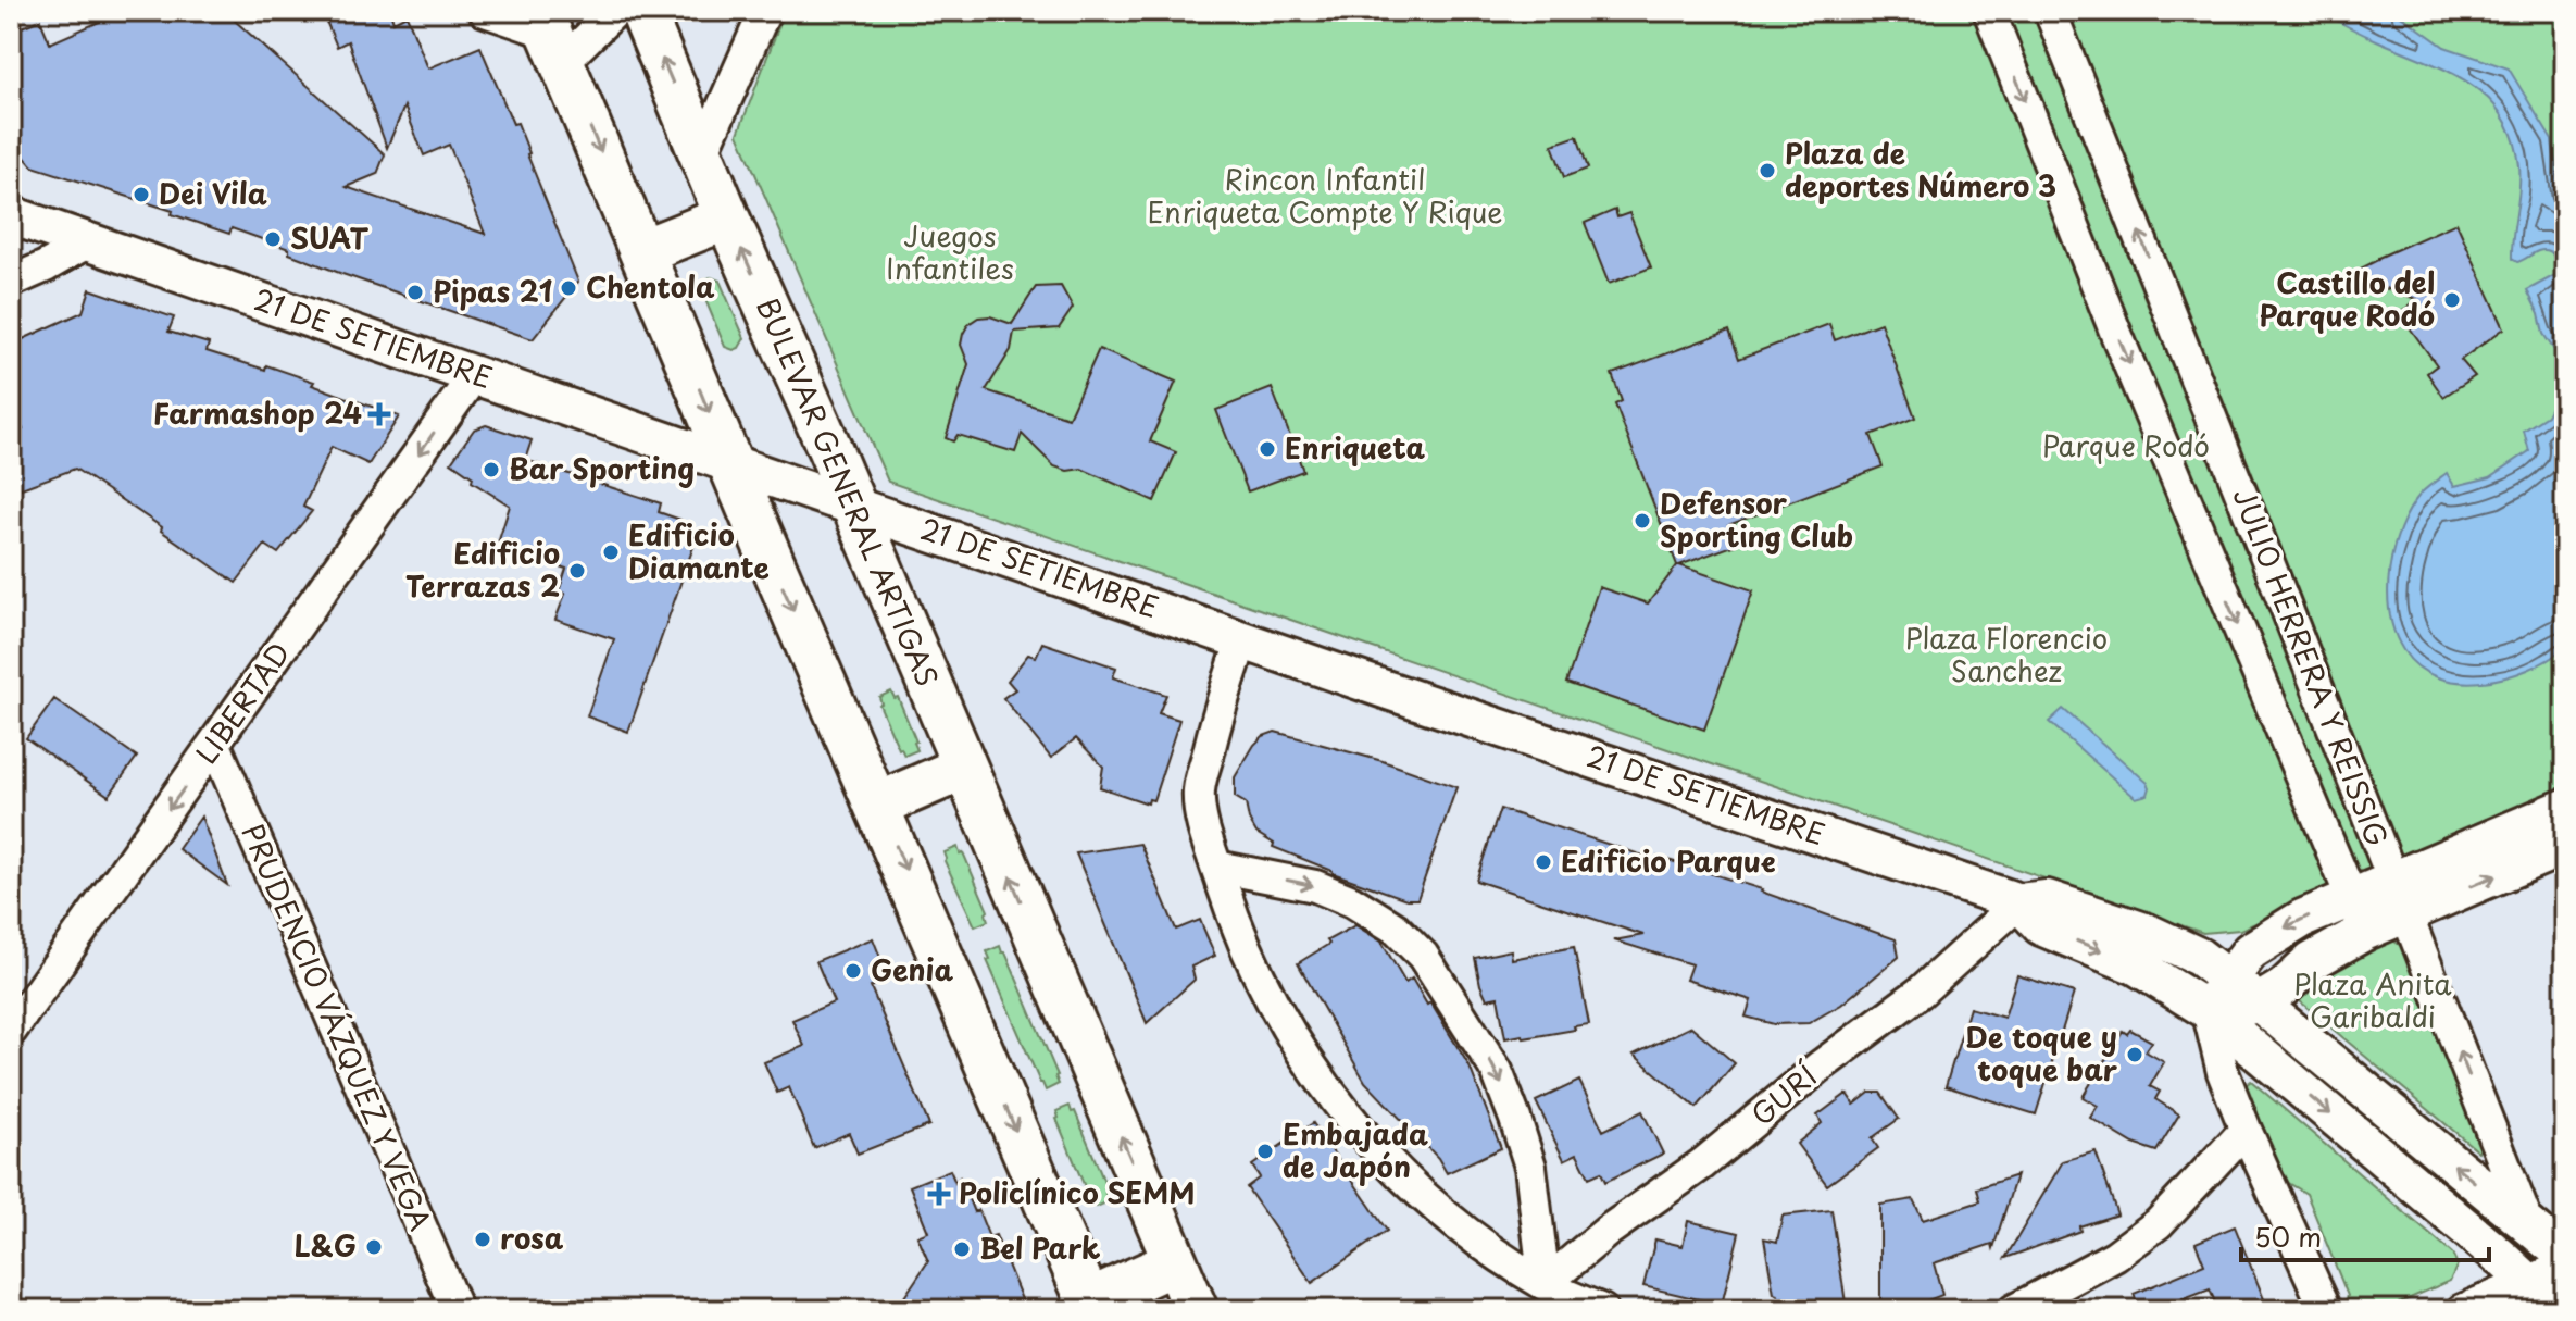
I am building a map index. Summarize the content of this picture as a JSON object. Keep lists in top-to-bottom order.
{
  "streets": {
    "main road": ["BULEVAR GENERAL ARTIGAS"],
    "street": [
      "21 DE SETIEMBRE",
      "JULIO HERRERA Y REISSIG",
      "LIBERTAD",
      "PRUDENCIO VÁZQUEZ Y VEGA",
      "GURÍ"
    ]
  },
  "crossings": [
    ["21 DE SETIEMBRE", "BULEVAR GENERAL ARTIGAS"],
    ["21 DE SETIEMBRE", "JULIO HERRERA Y REISSIG"],
    ["21 DE SETIEMBRE", "LIBERTAD"],
    ["21 DE SETIEMBRE", "GURÍ"],
    ["LIBERTAD", "PRUDENCIO VÁZQUEZ Y VEGA"]
  ],
  "one_way": ["LIBERTAD"],
  "parks": [
    "Rincon Infantil Enriqueta Compte Y Rique",
    "Juegos Infantiles",
    "Parque Rodó",
    "Plaza Florencio Sanchez",
    "Plaza Anita Garibaldi"
  ],
  "places": {
    "other": [
      "Plaza de deportes Número 3",
      "Dei Vila",
      "SUAT",
      "Chentola",
      "Pipas 21",
      "Castillo del Parque Rodó",
      "Enriqueta",
      "Bar Sporting",
      "Defensor Sporting Club",
      "Edificio Diamante",
      "Edificio Terrazas 2",
      "Edificio Parque",
      "Genia",
      "De toque y toque bar",
      "Embajada de Japón",
      "rosa",
      "L&G",
      "Bel Park"
    ],
    "health": ["Farmashop 24", "Policlínico SEMM"]
  },
  "scale_bar": "50 m"
}
